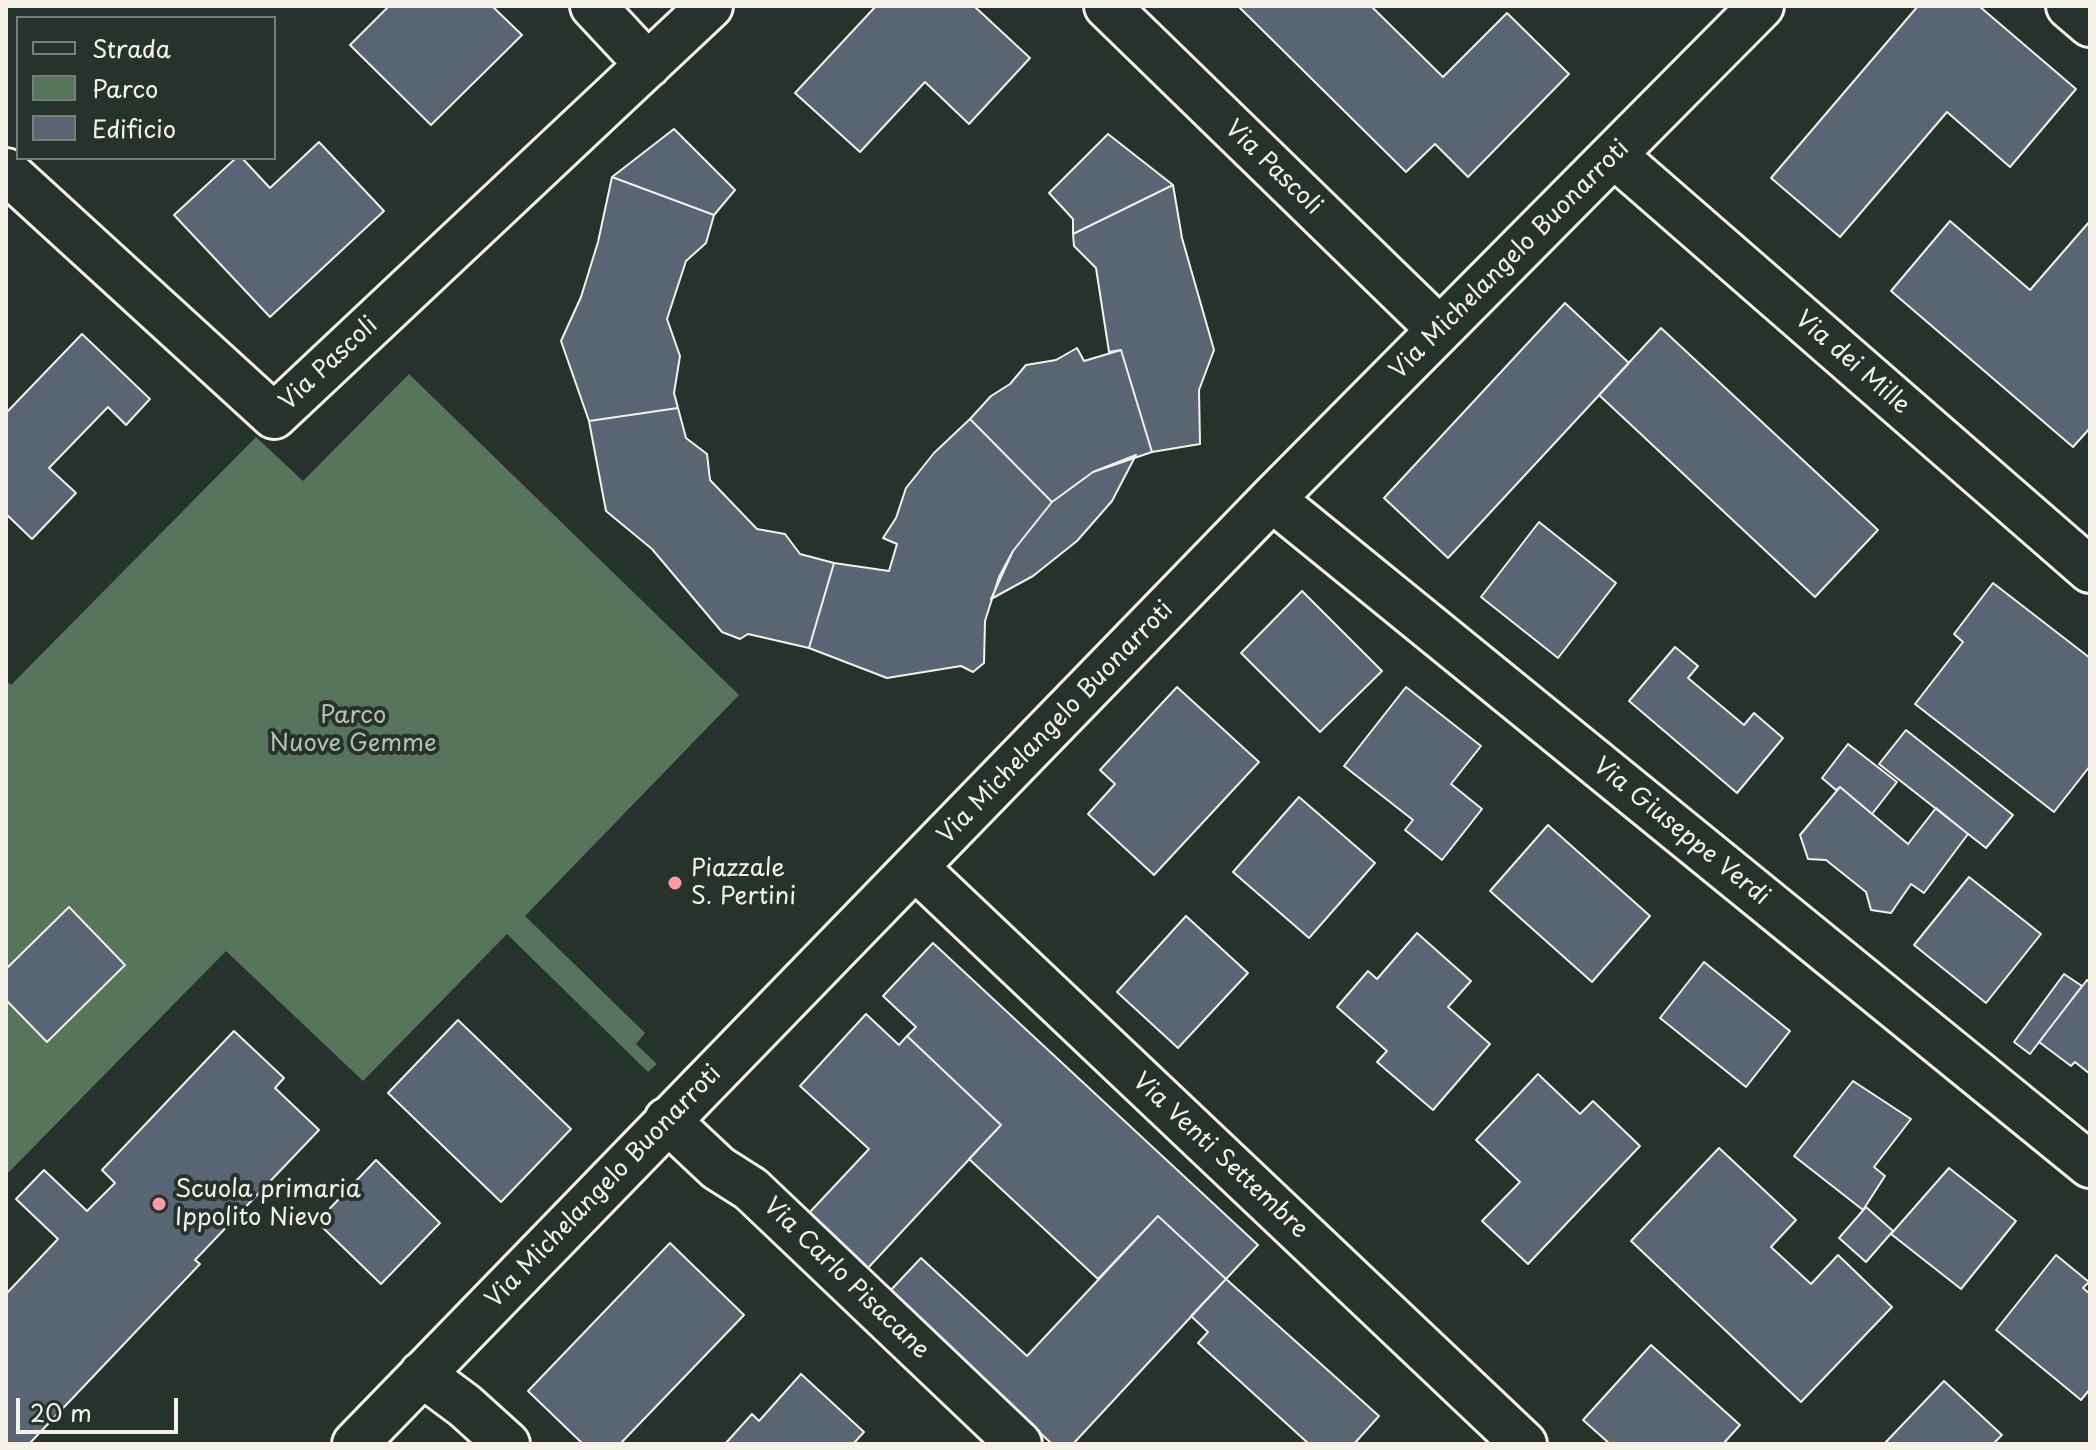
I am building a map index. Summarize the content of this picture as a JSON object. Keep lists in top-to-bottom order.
{
  "streets": {
    "street": [
      "Via Pascoli",
      "Via Michelangelo Buonarroti",
      "Via dei Mille",
      "Via Giuseppe Verdi",
      "Via Venti Settembre",
      "Via Carlo Pisacane"
    ]
  },
  "crossings": [
    ["Via Pascoli", "Via Michelangelo Buonarroti"],
    ["Via Michelangelo Buonarroti", "Via dei Mille"],
    ["Via Michelangelo Buonarroti", "Via Giuseppe Verdi"],
    ["Via Michelangelo Buonarroti", "Via Venti Settembre"],
    ["Via Michelangelo Buonarroti", "Via Carlo Pisacane"]
  ],
  "parks": ["Parco Nuove Gemme"],
  "places": ["Piazzale S. Pertini", "Scuola primaria Ippolito Nievo"],
  "legend": ["Strada", "Parco", "Edificio"],
  "scale_bar": "20 m"
}
